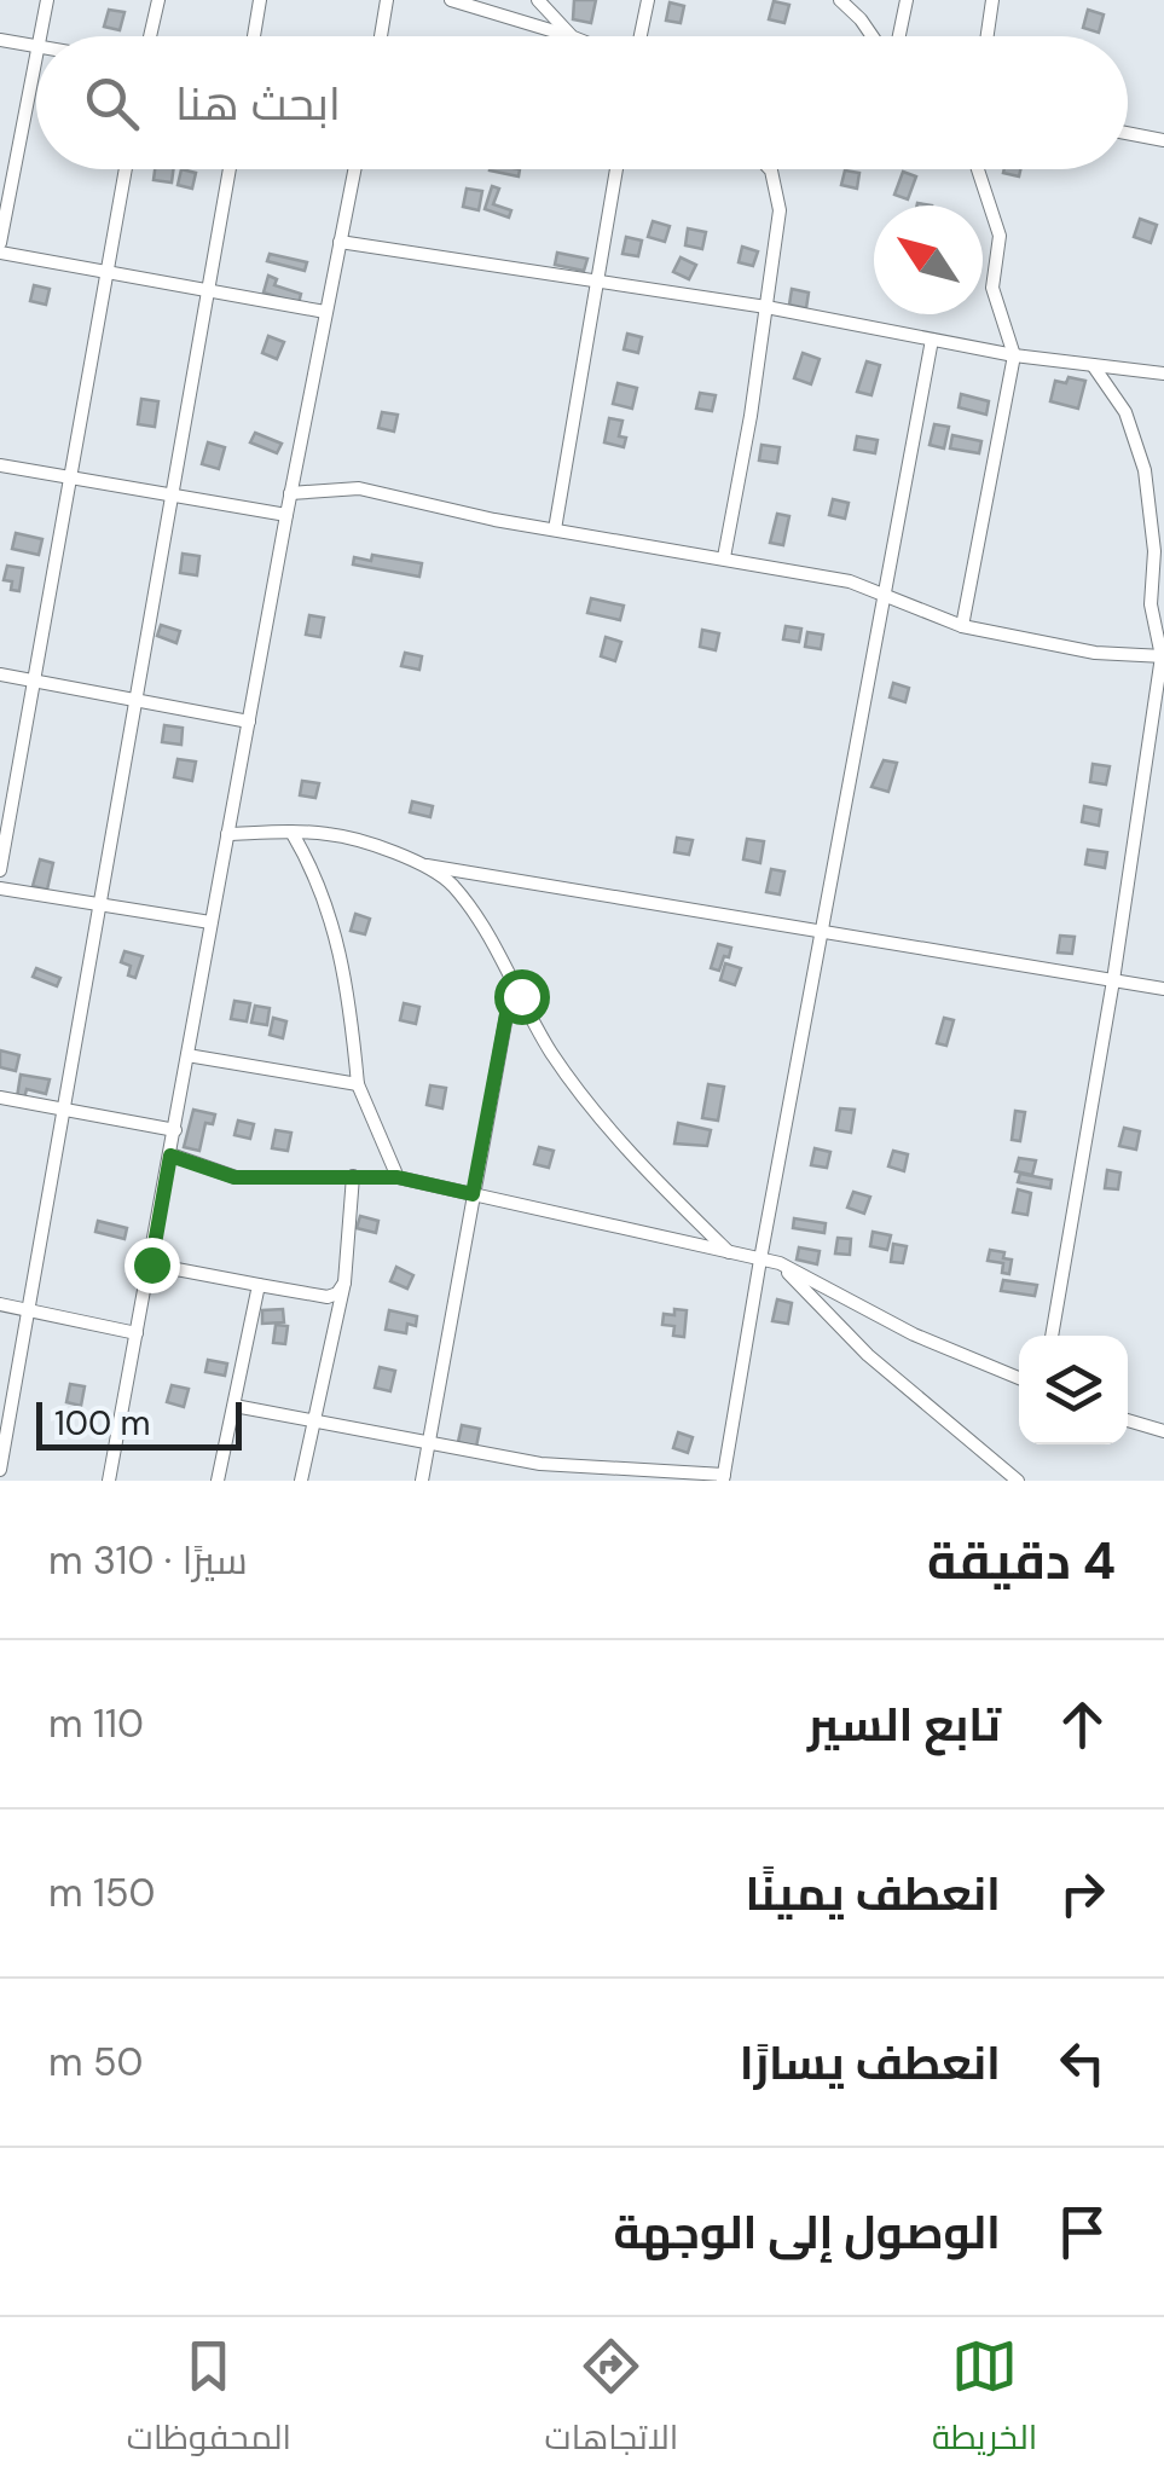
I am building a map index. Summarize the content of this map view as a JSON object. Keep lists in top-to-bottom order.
{
  "scale_bar": "100 m",
  "north": "top left",
  "page": {
    "search": "ابحث هنا",
    "scale": "100 m",
    "heading": ["4 دقيقة", "سيرًا · 310 m"],
    "list": [
      ["تابع السير", "110 m"],
      ["انعطف يمينًا", "150 m"],
      ["انعطف يسارًا", "50 m"],
      "الوصول إلى الوجهة"
    ],
    "nav": ["الخريطة", "الاتجاهات", "المحفوظات"]
  }
}
